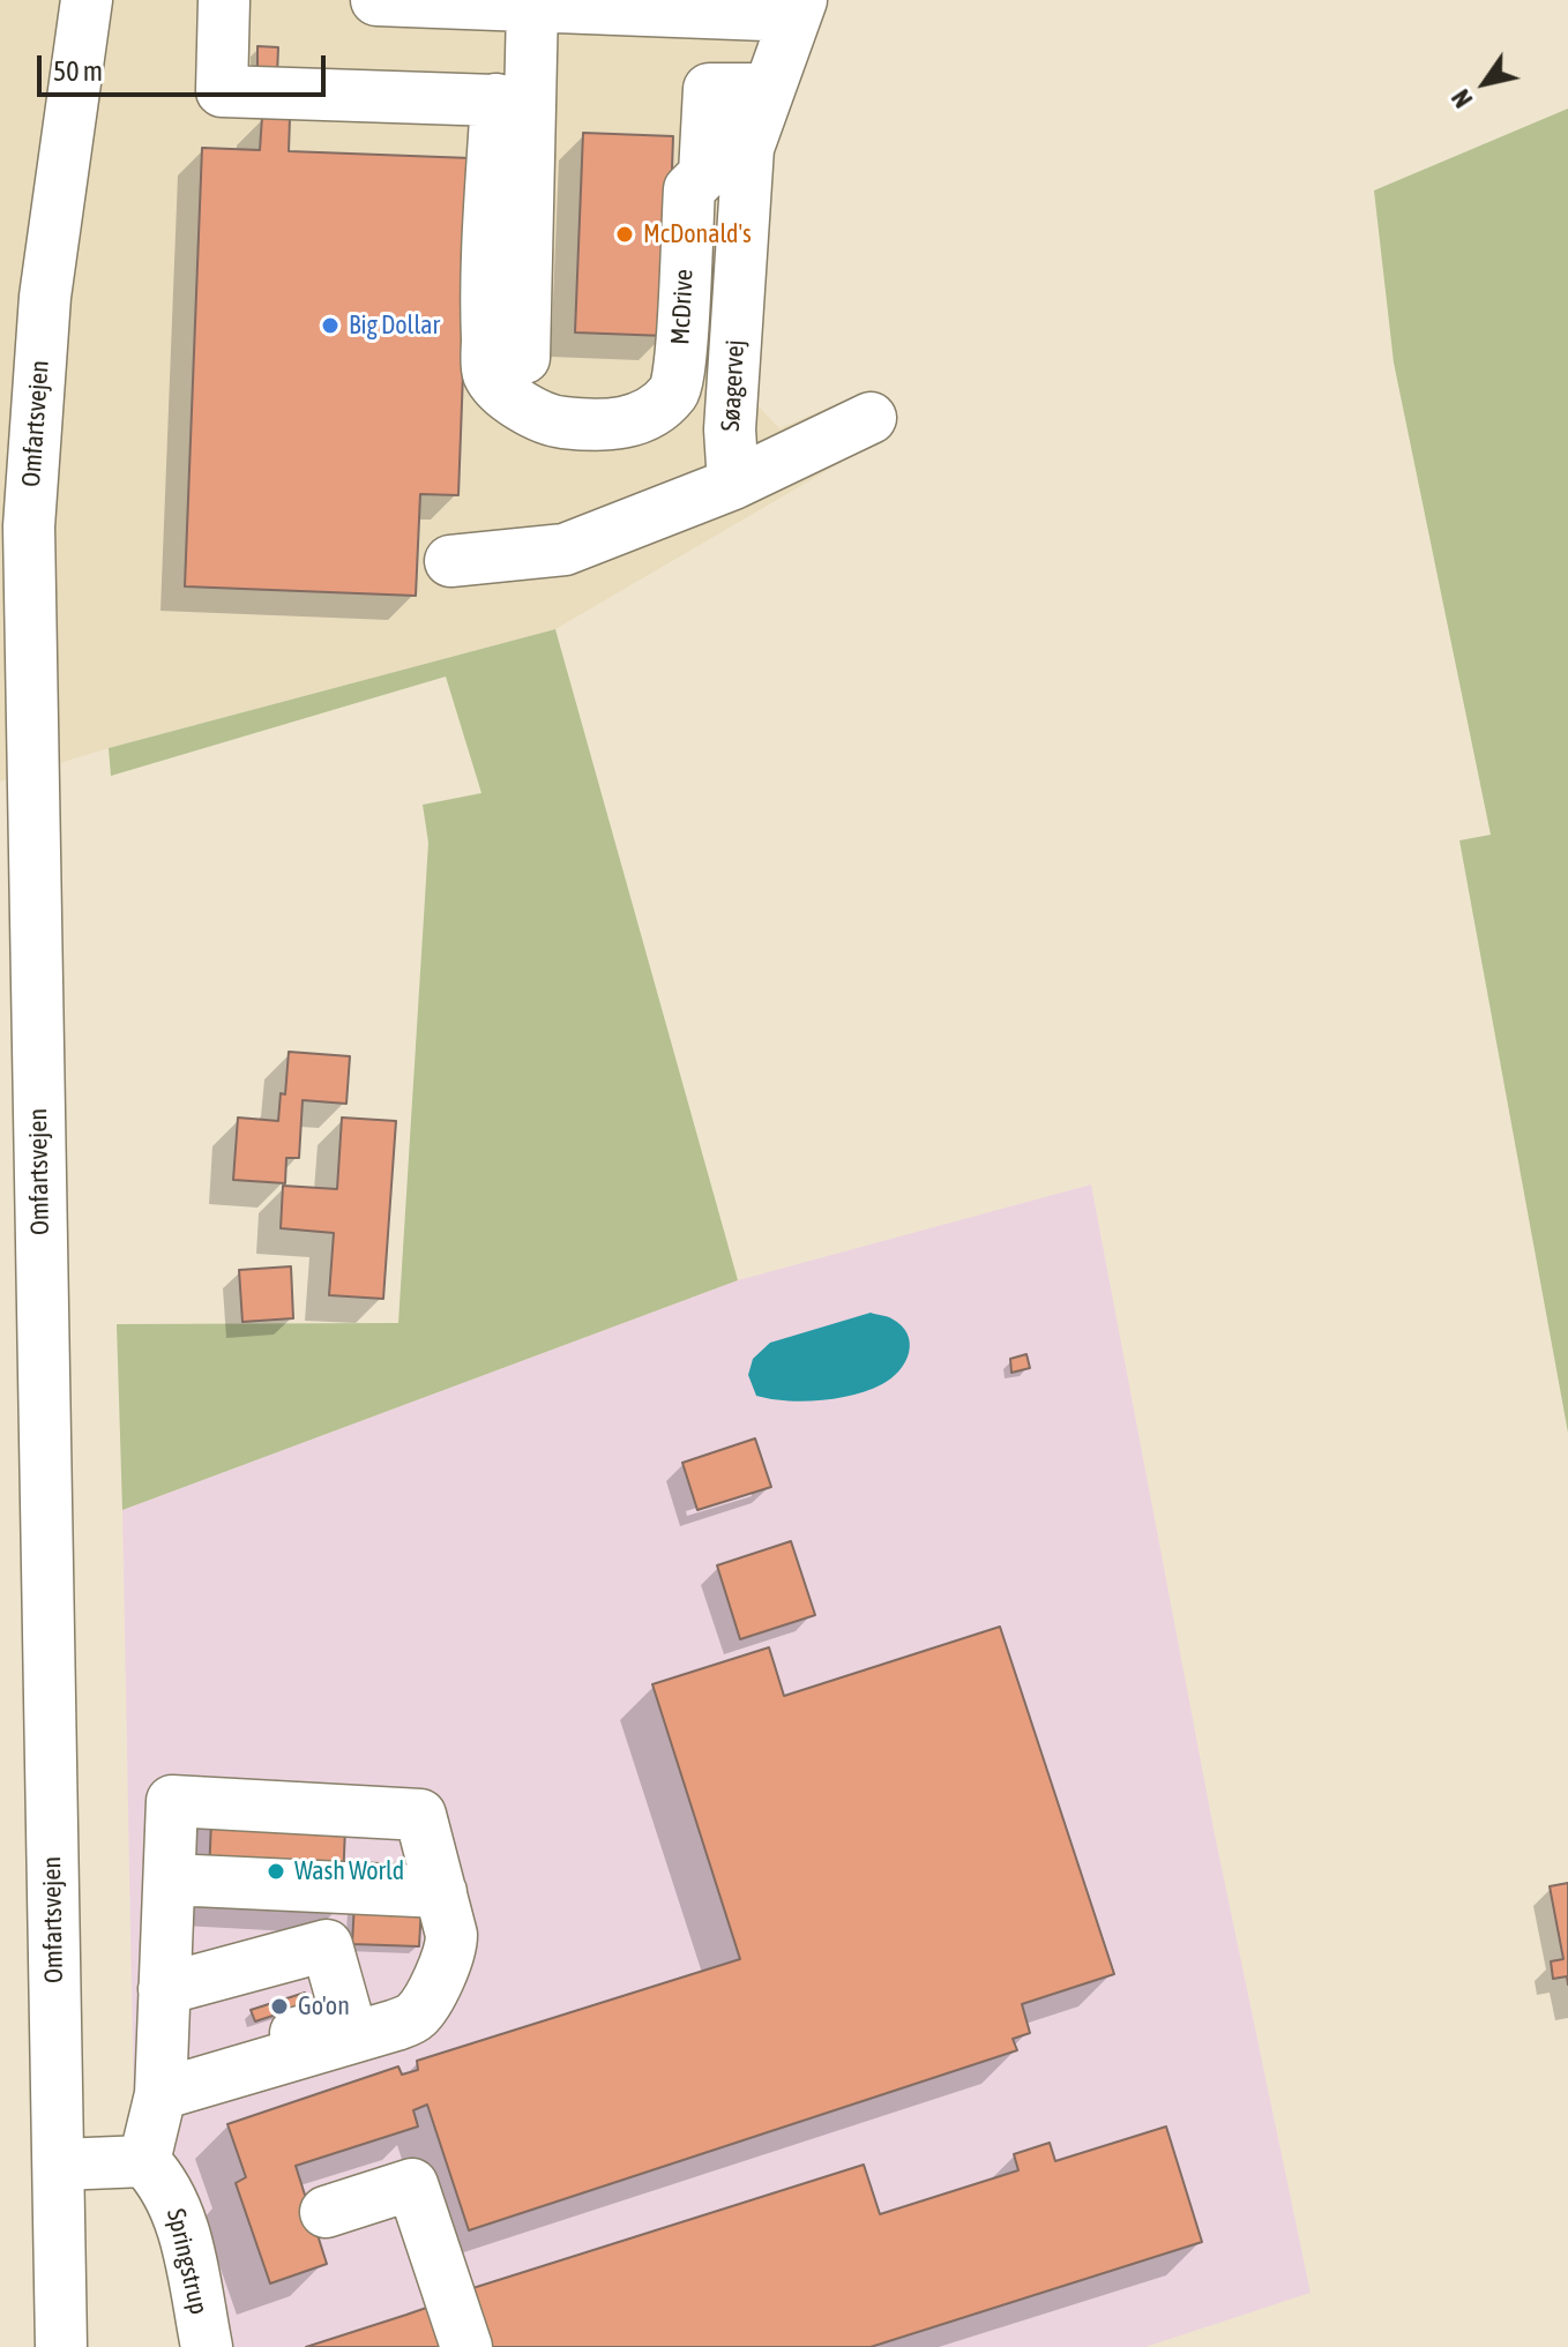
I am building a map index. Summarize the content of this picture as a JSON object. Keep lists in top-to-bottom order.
{
  "streets": {
    "main road": [
      "McDrive",
      "Søagervej",
      "Omfartsvejen",
      "Springstrup"
    ]
  },
  "crossings": [
    ["McDrive", "Søagervej"]
  ],
  "places": [
    "McDonald's",
    "Big Dollar",
    "Wash World",
    "Go'on"
  ],
  "scale_bar": "50 m",
  "north": "bottom left"
}
